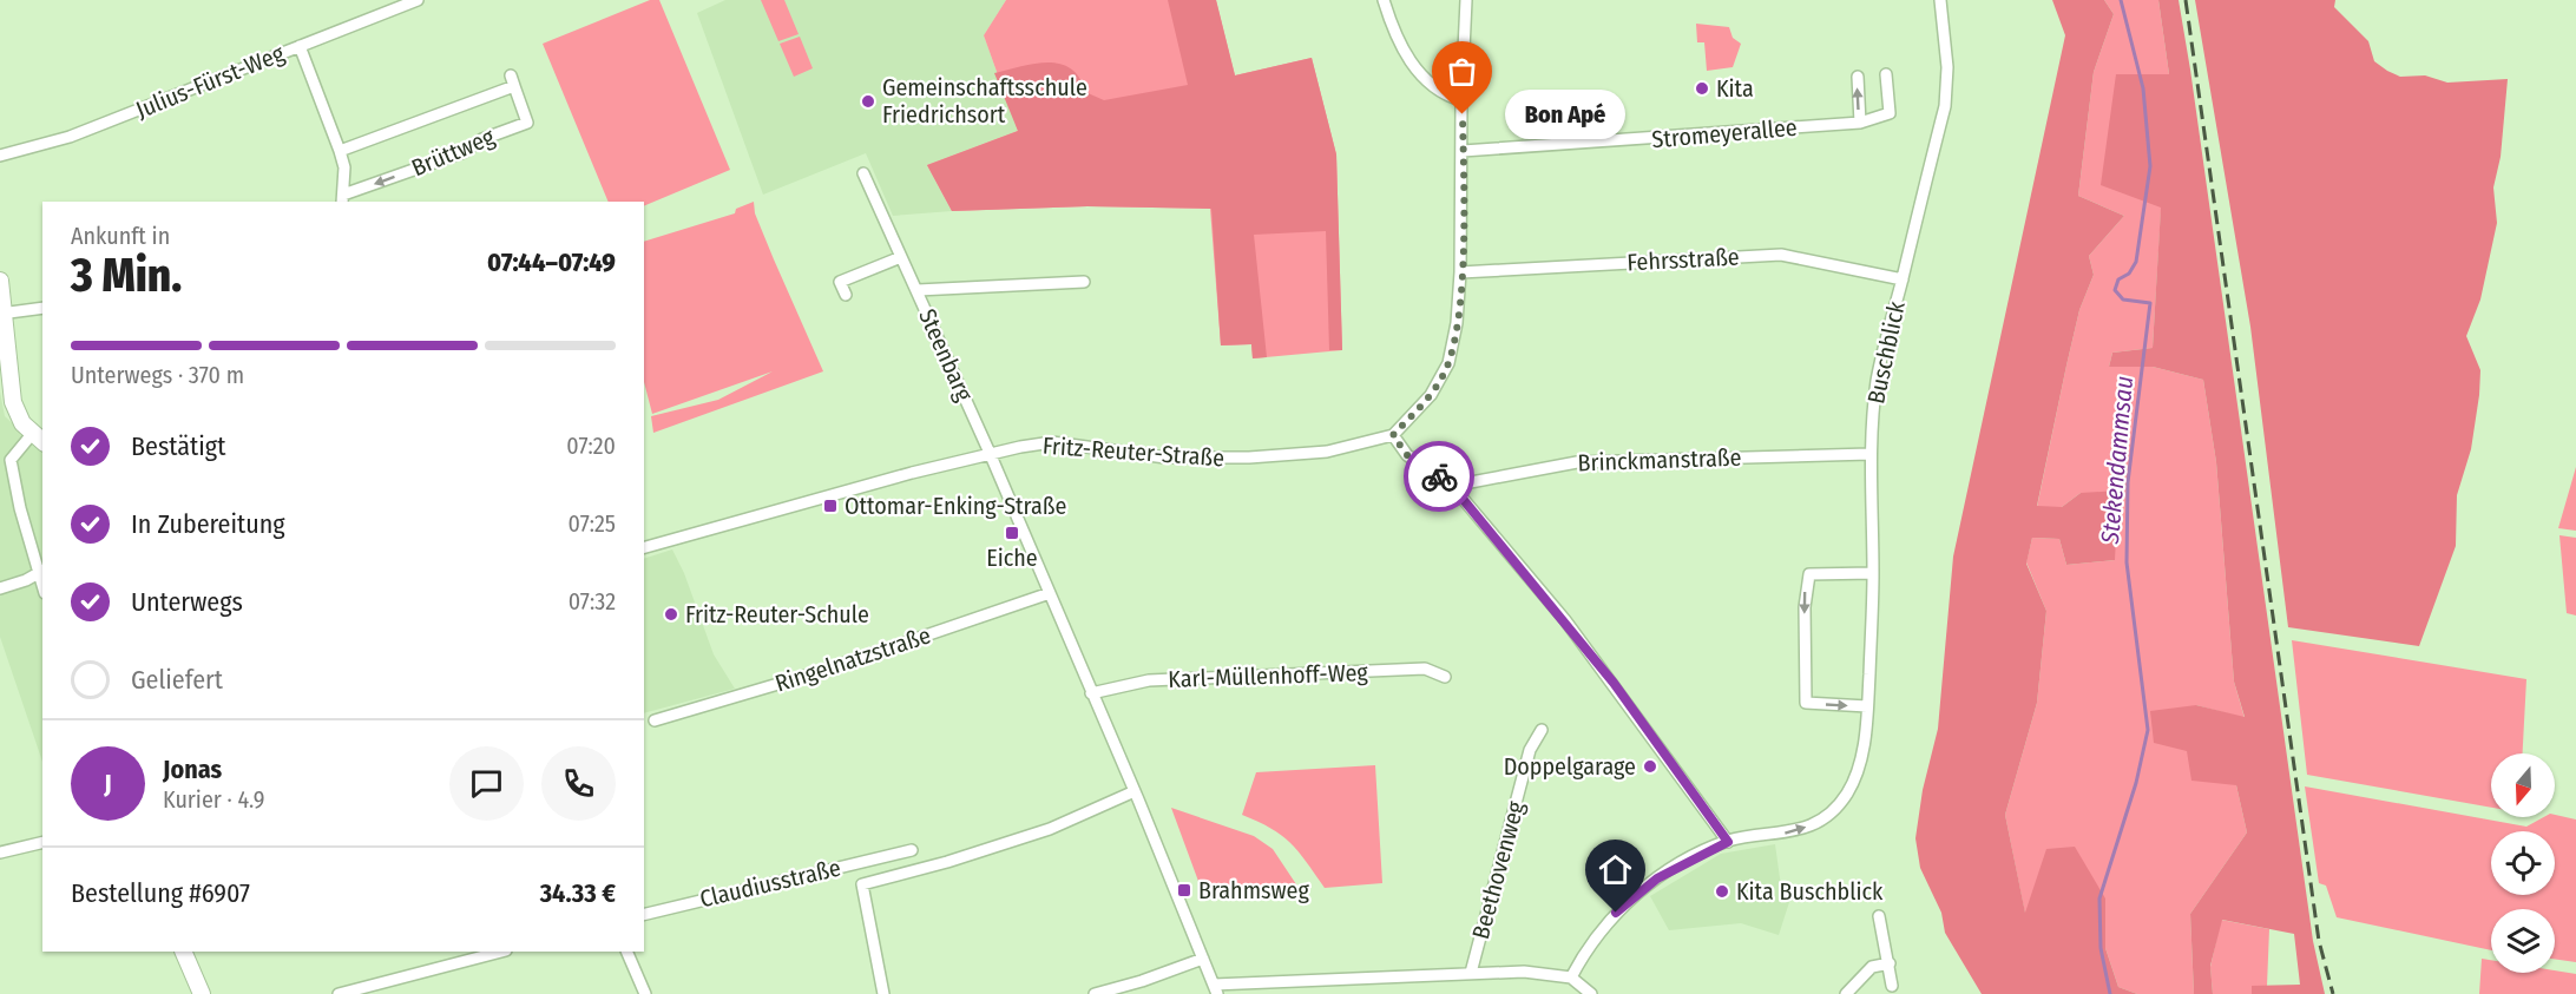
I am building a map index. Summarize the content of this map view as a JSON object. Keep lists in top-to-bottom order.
{
  "streets": {
    "street": [
      "Julius-Fürst-Weg",
      "Stromeyerallee",
      "Brüttweg",
      "Fehrsstraße",
      "Buschblick",
      "Steenbarg",
      "Fritz-Reuter-Straße",
      "Brinckmanstraße",
      "Ringelnatzstraße",
      "Karl-Müllenhoff-Weg",
      "Beethovenweg",
      "Claudiusstraße"
    ]
  },
  "crossings": [
    ["Fehrsstraße", "Buschblick"],
    ["Buschblick", "Brinckmanstraße"],
    ["Steenbarg", "Fritz-Reuter-Straße"]
  ],
  "water": ["Stekendammsau"],
  "places": {
    "other": [
      "Kita",
      "Gemeinschaftsschule Friedrichsort",
      "Bon Apé",
      "Fritz-Reuter-Schule",
      "Doppelgarage",
      "Kita Buschblick"
    ],
    "transit": ["Ottomar-Enking-Straße", "Eiche", "Brahmsweg"]
  },
  "north": "bottom",
  "page": {
    "bubble": "Bon Apé",
    "heading": ["3 Min.", "Ankunft in", "07:44–07:49"],
    "panel": [
      "Jonas",
      "Kurier · 4.9",
      "Bestellung #6907",
      "34.33 €"
    ],
    "bar": "Unterwegs · 370 m",
    "list": [
      ["Bestätigt", "07:20"],
      ["In Zubereitung", "07:25"],
      ["Unterwegs", "07:32"],
      "Geliefert"
    ],
    "round": "J"
  }
}
